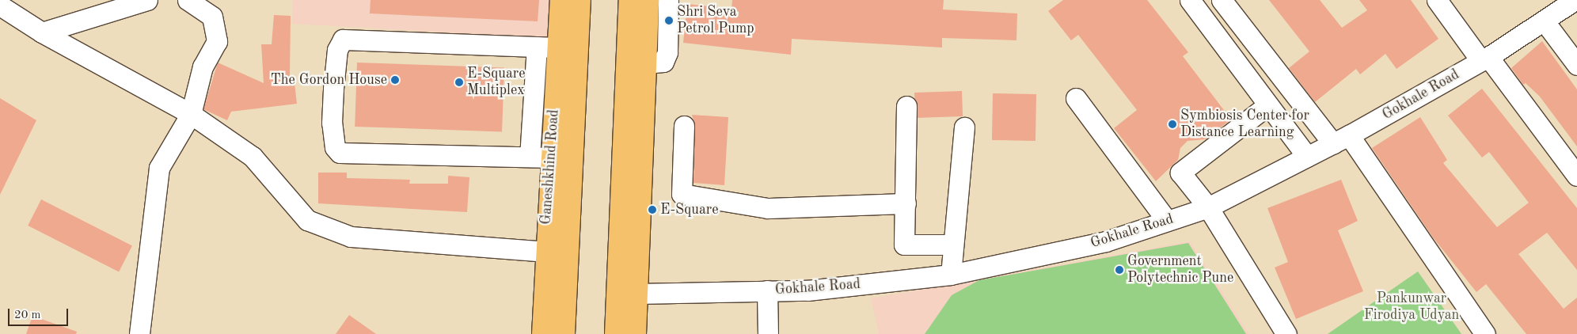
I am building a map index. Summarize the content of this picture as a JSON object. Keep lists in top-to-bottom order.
{
  "streets": {
    "main road": ["Ganeshkhind Road"],
    "street": ["Gokhale Road"]
  },
  "parks": ["Pankunwar Firodiya Udyan"],
  "places": [
    "Shri Seva Petrol Pump",
    "The Gordon House",
    "E-Square Multiplex",
    "Symbiosis Center for Distance Learning",
    "E-Square",
    "Government Polytechnic Pune"
  ],
  "scale_bar": "20 m"
}
